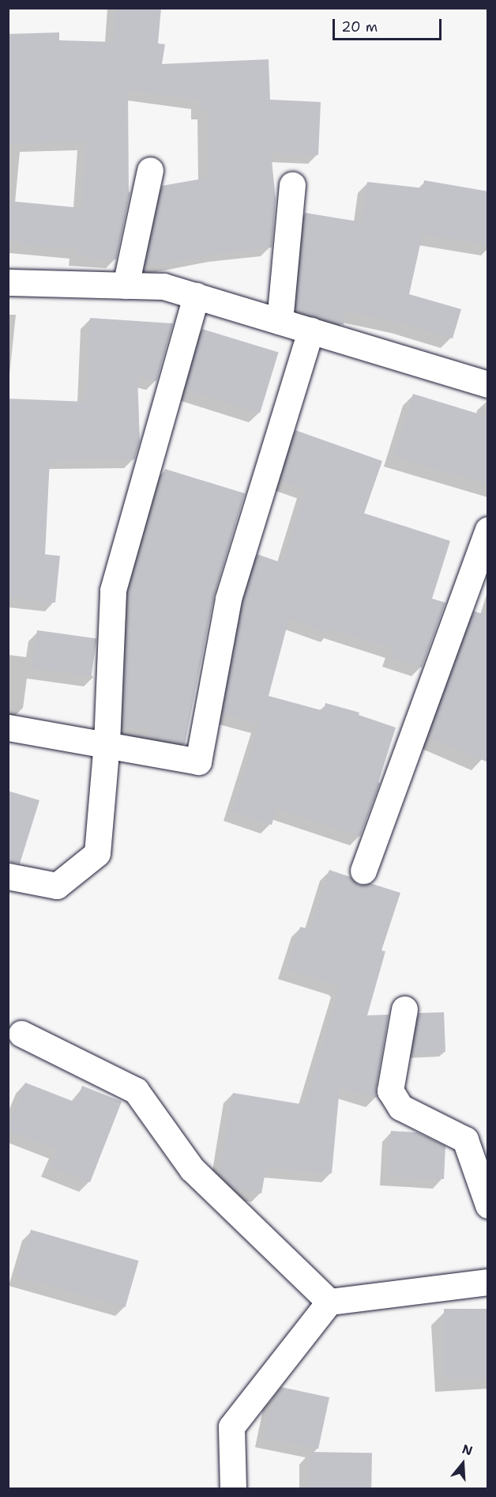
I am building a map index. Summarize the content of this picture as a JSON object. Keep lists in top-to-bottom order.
{
  "scale_bar": "20 m",
  "north": "top"
}
